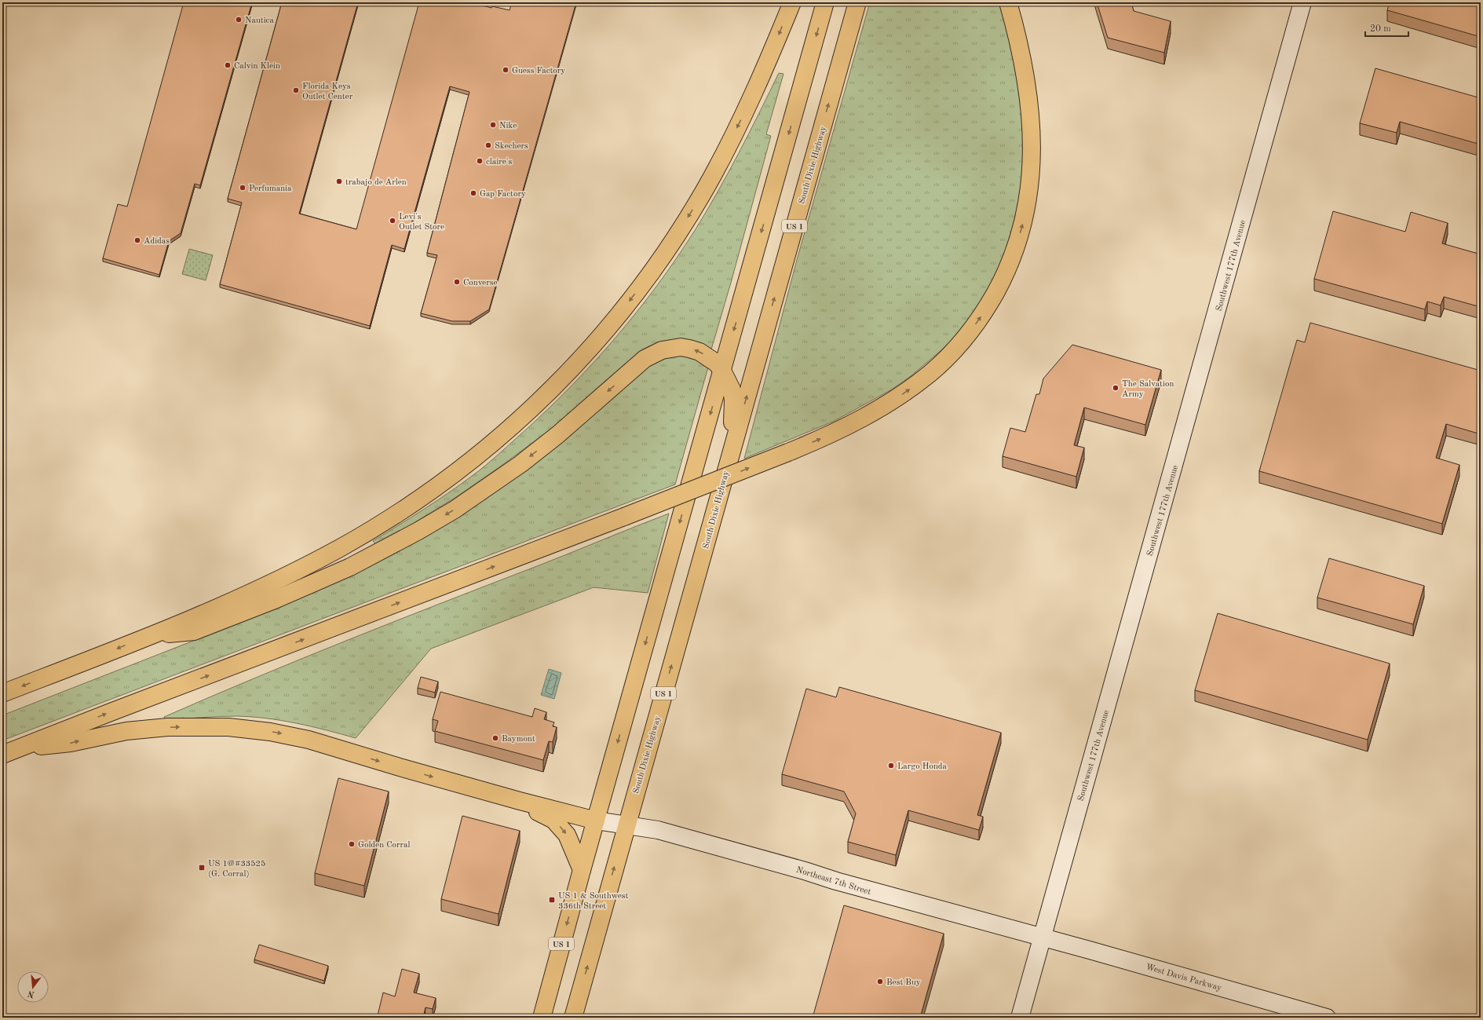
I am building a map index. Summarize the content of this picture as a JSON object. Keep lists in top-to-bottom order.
{
  "streets": {
    "highway": ["South Dixie Highway", "US 1"],
    "main road": ["Southwest 177th Avenue", "Northeast 7th Street", "West Davis Parkway"]
  },
  "crossings": [
    ["South Dixie Highway", "Northeast 7th Street"],
    ["US 1", "Northeast 7th Street"],
    ["Southwest 177th Avenue", "Northeast 7th Street"],
    ["Southwest 177th Avenue", "West Davis Parkway"],
    ["Northeast 7th Street", "West Davis Parkway"]
  ],
  "places": {
    "other": [
      "Nautica",
      "Calvin Klein",
      "Guess Factory",
      "Florida Keys Outlet Center",
      "Nike",
      "Skechers",
      "claire's",
      "trabajo de Arlen",
      "Perfumania",
      "Gap Factory",
      "Levi's Outlet Store",
      "Adidas",
      "Converse",
      "The Salvation Army",
      "Baymont",
      "Largo Honda",
      "Golden Corral",
      "Best Buy"
    ],
    "transit": ["US 1@#33525 (G. Corral)", "US 1 & Southwest 336th Street"]
  },
  "scale_bar": "20 m",
  "north": "bottom"
}
